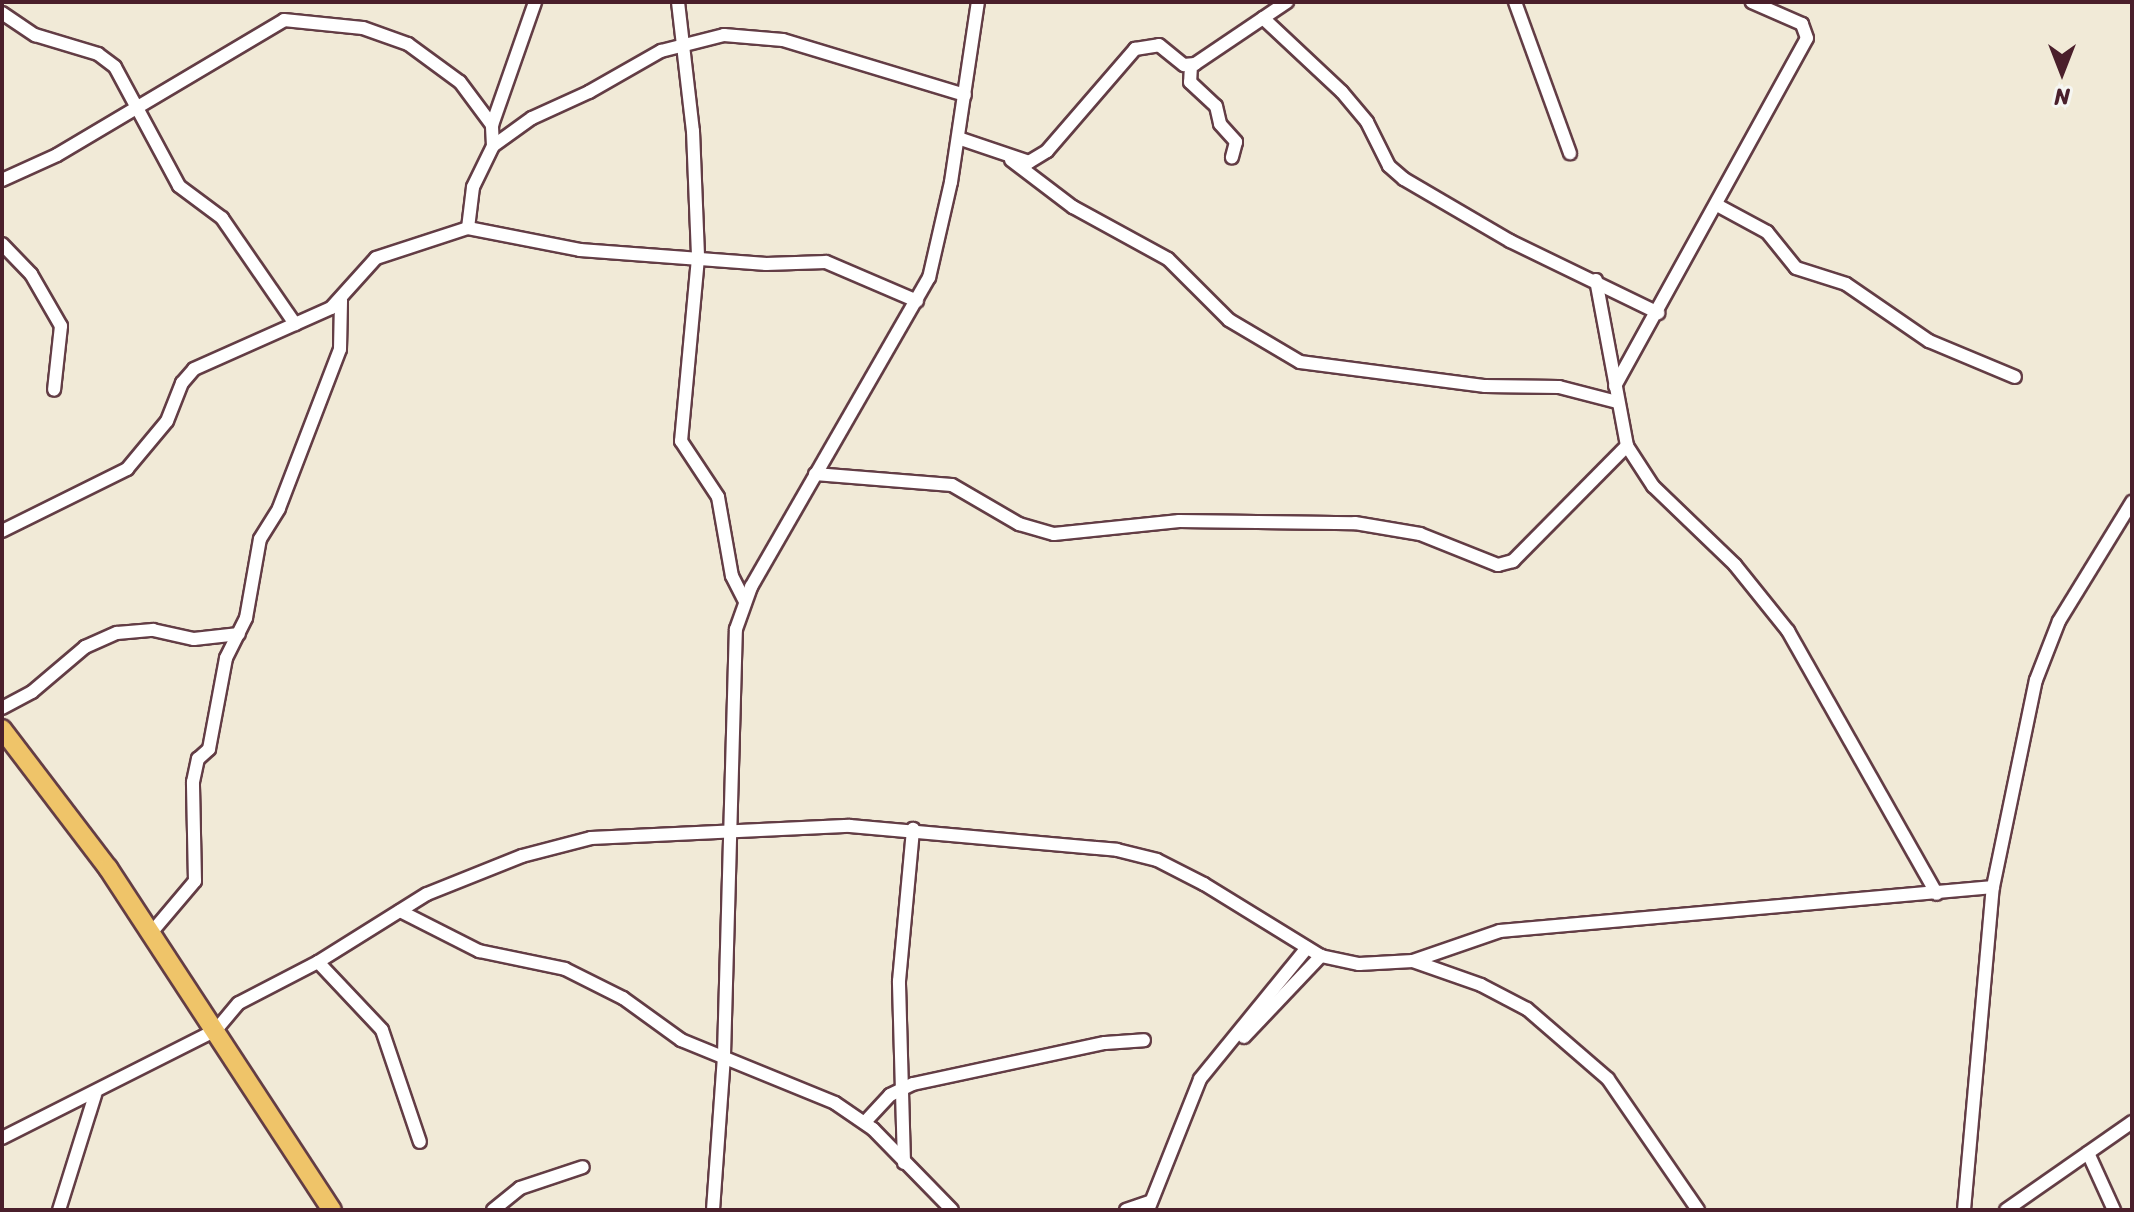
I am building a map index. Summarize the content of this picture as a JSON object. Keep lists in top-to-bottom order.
{
  "north": "bottom"
}
